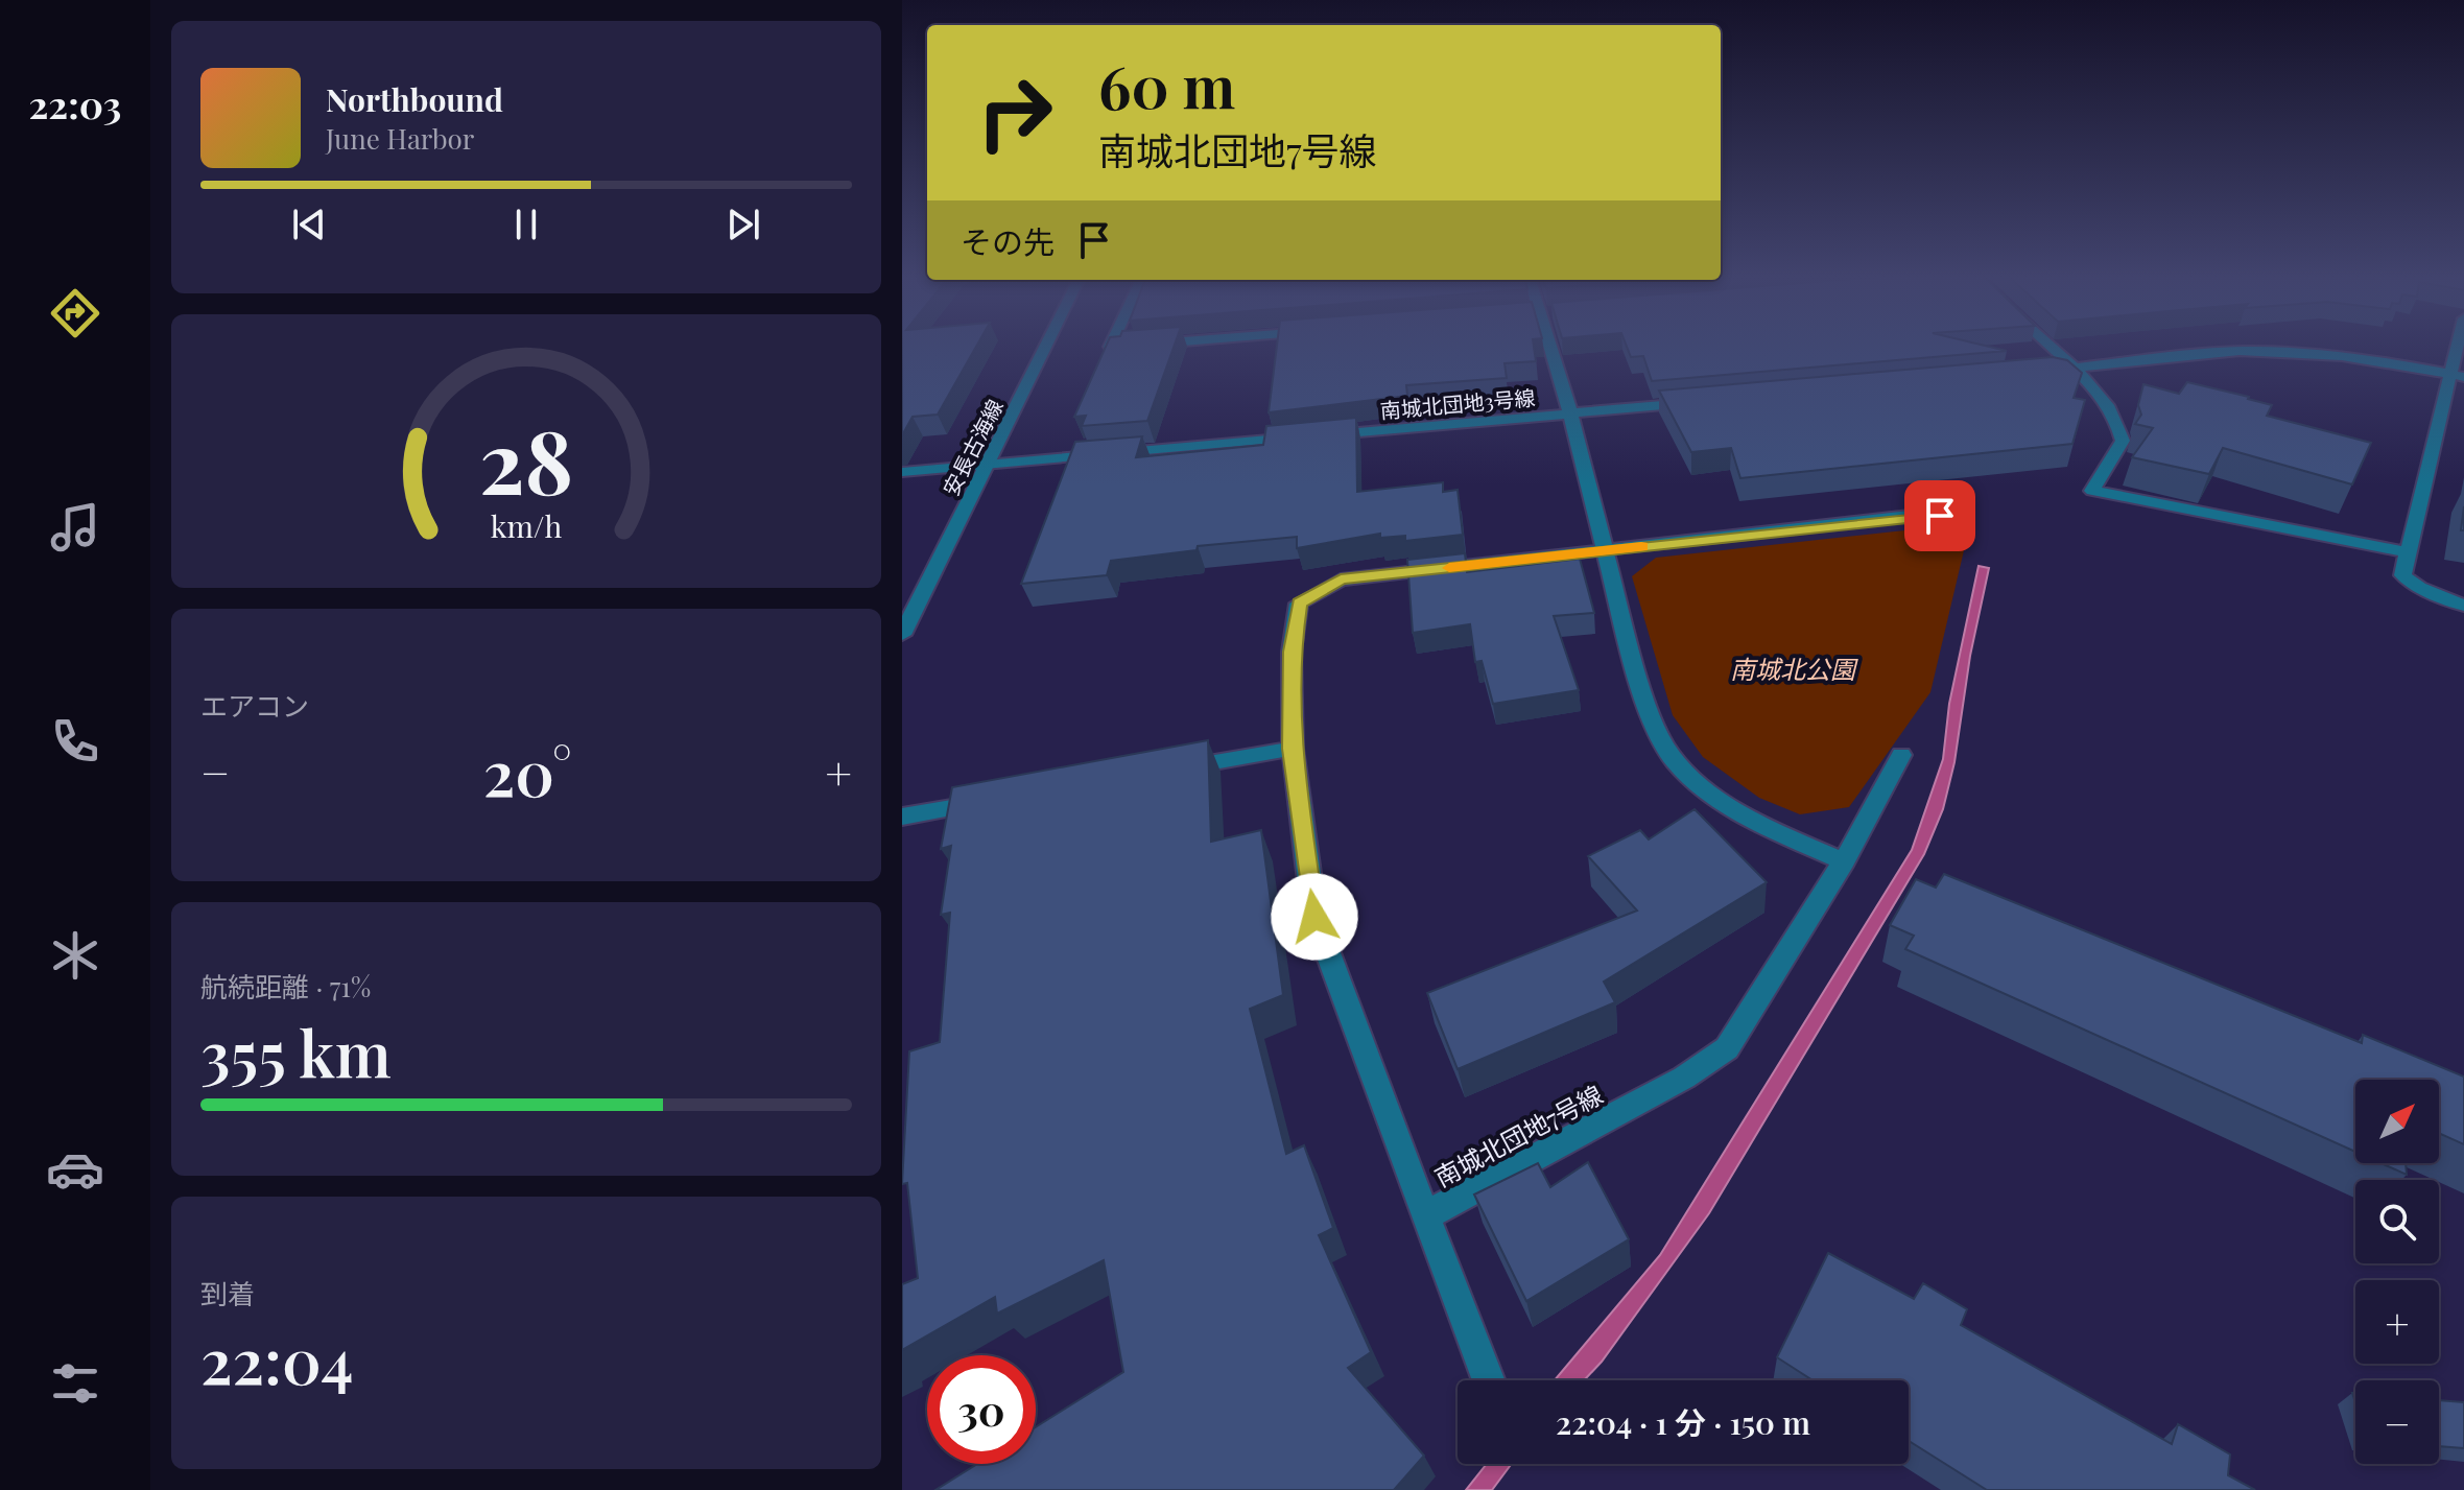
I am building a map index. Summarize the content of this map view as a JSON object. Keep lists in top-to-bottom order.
{
  "streets": {
    "street": ["南城北団地3号線", "安長古海線", "南城北団地7号線"]
  },
  "crossings": [
    ["南城北団地3号線", "安長古海線"]
  ],
  "parks": ["南城北公園"],
  "north": "top right",
  "page": {
    "tabs": "22:03",
    "turn": ["60 m", "南城北団地7号線"],
    "song": ["Northbound", "June Harbor"],
    "then": "その先",
    "tile": [
      "エアコン",
      ["航続距離 · 71%", "355 km"],
      ["到着", "22:04"]
    ],
    "heat": ["−", "20°", "+"],
    "map_buttons": ["+", "−"],
    "limit": "30",
    "trip": "22:04 · 1 分 · 150 m",
    "gauge": ["28", "km/h"]
  }
}
